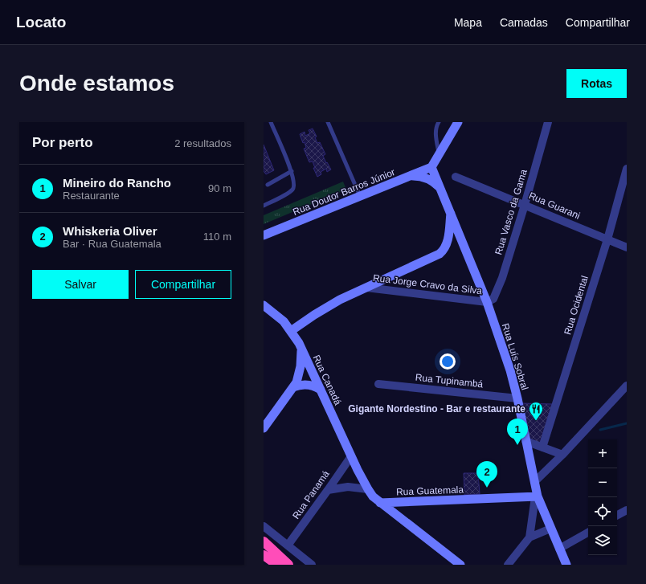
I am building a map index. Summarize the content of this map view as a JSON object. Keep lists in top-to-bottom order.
{
  "streets": {
    "main road": [
      "Rua Doutor Barros Júnior",
      "Rua Luís Sobral",
      "Rua Canadá",
      "Rua Guatemala"
    ],
    "street": [
      "Rua Guarani",
      "Rua Vasco da Gama",
      "Rua Jorge Cravo da Silva",
      "Rua Ocidental",
      "Rua Tupinambá",
      "Rua Panamá"
    ]
  },
  "crossings": [
    ["Rua Doutor Barros Júnior", "Rua Luís Sobral"],
    ["Rua Guarani", "Rua Vasco da Gama"],
    ["Rua Guarani", "Rua Ocidental"],
    ["Rua Vasco da Gama", "Rua Jorge Cravo da Silva"],
    ["Rua Vasco da Gama", "Rua Luís Sobral"],
    ["Rua Jorge Cravo da Silva", "Rua Luís Sobral"],
    ["Rua Luís Sobral", "Rua Tupinambá"],
    ["Rua Luís Sobral", "Rua Guatemala"],
    ["Rua Canadá", "Rua Guatemala"],
    ["Rua Canadá", "Rua Panamá"]
  ],
  "places": {
    "restaurant": ["Gigante Nordestino - Bar e restaurante"]
  },
  "page": {
    "header": "Locato",
    "nav": ["Mapa", "Camadas", "Compartilhar"],
    "buttons": [
      "Rotas",
      ["Salvar", "Compartilhar"]
    ],
    "title": "Onde estamos",
    "heading": ["Por perto", "2 resultados"],
    "list": [
      {
        "mark": "1",
        "name": "Mineiro do Rancho",
        "note": "Restaurante",
        "value": "90 m"
      },
      {
        "mark": "2",
        "name": "Whiskeria Oliver",
        "note": "Bar · Rua Guatemala",
        "value": "110 m"
      }
    ],
    "pins": ["1", "2"],
    "map_buttons": ["+", "−"]
  }
}
